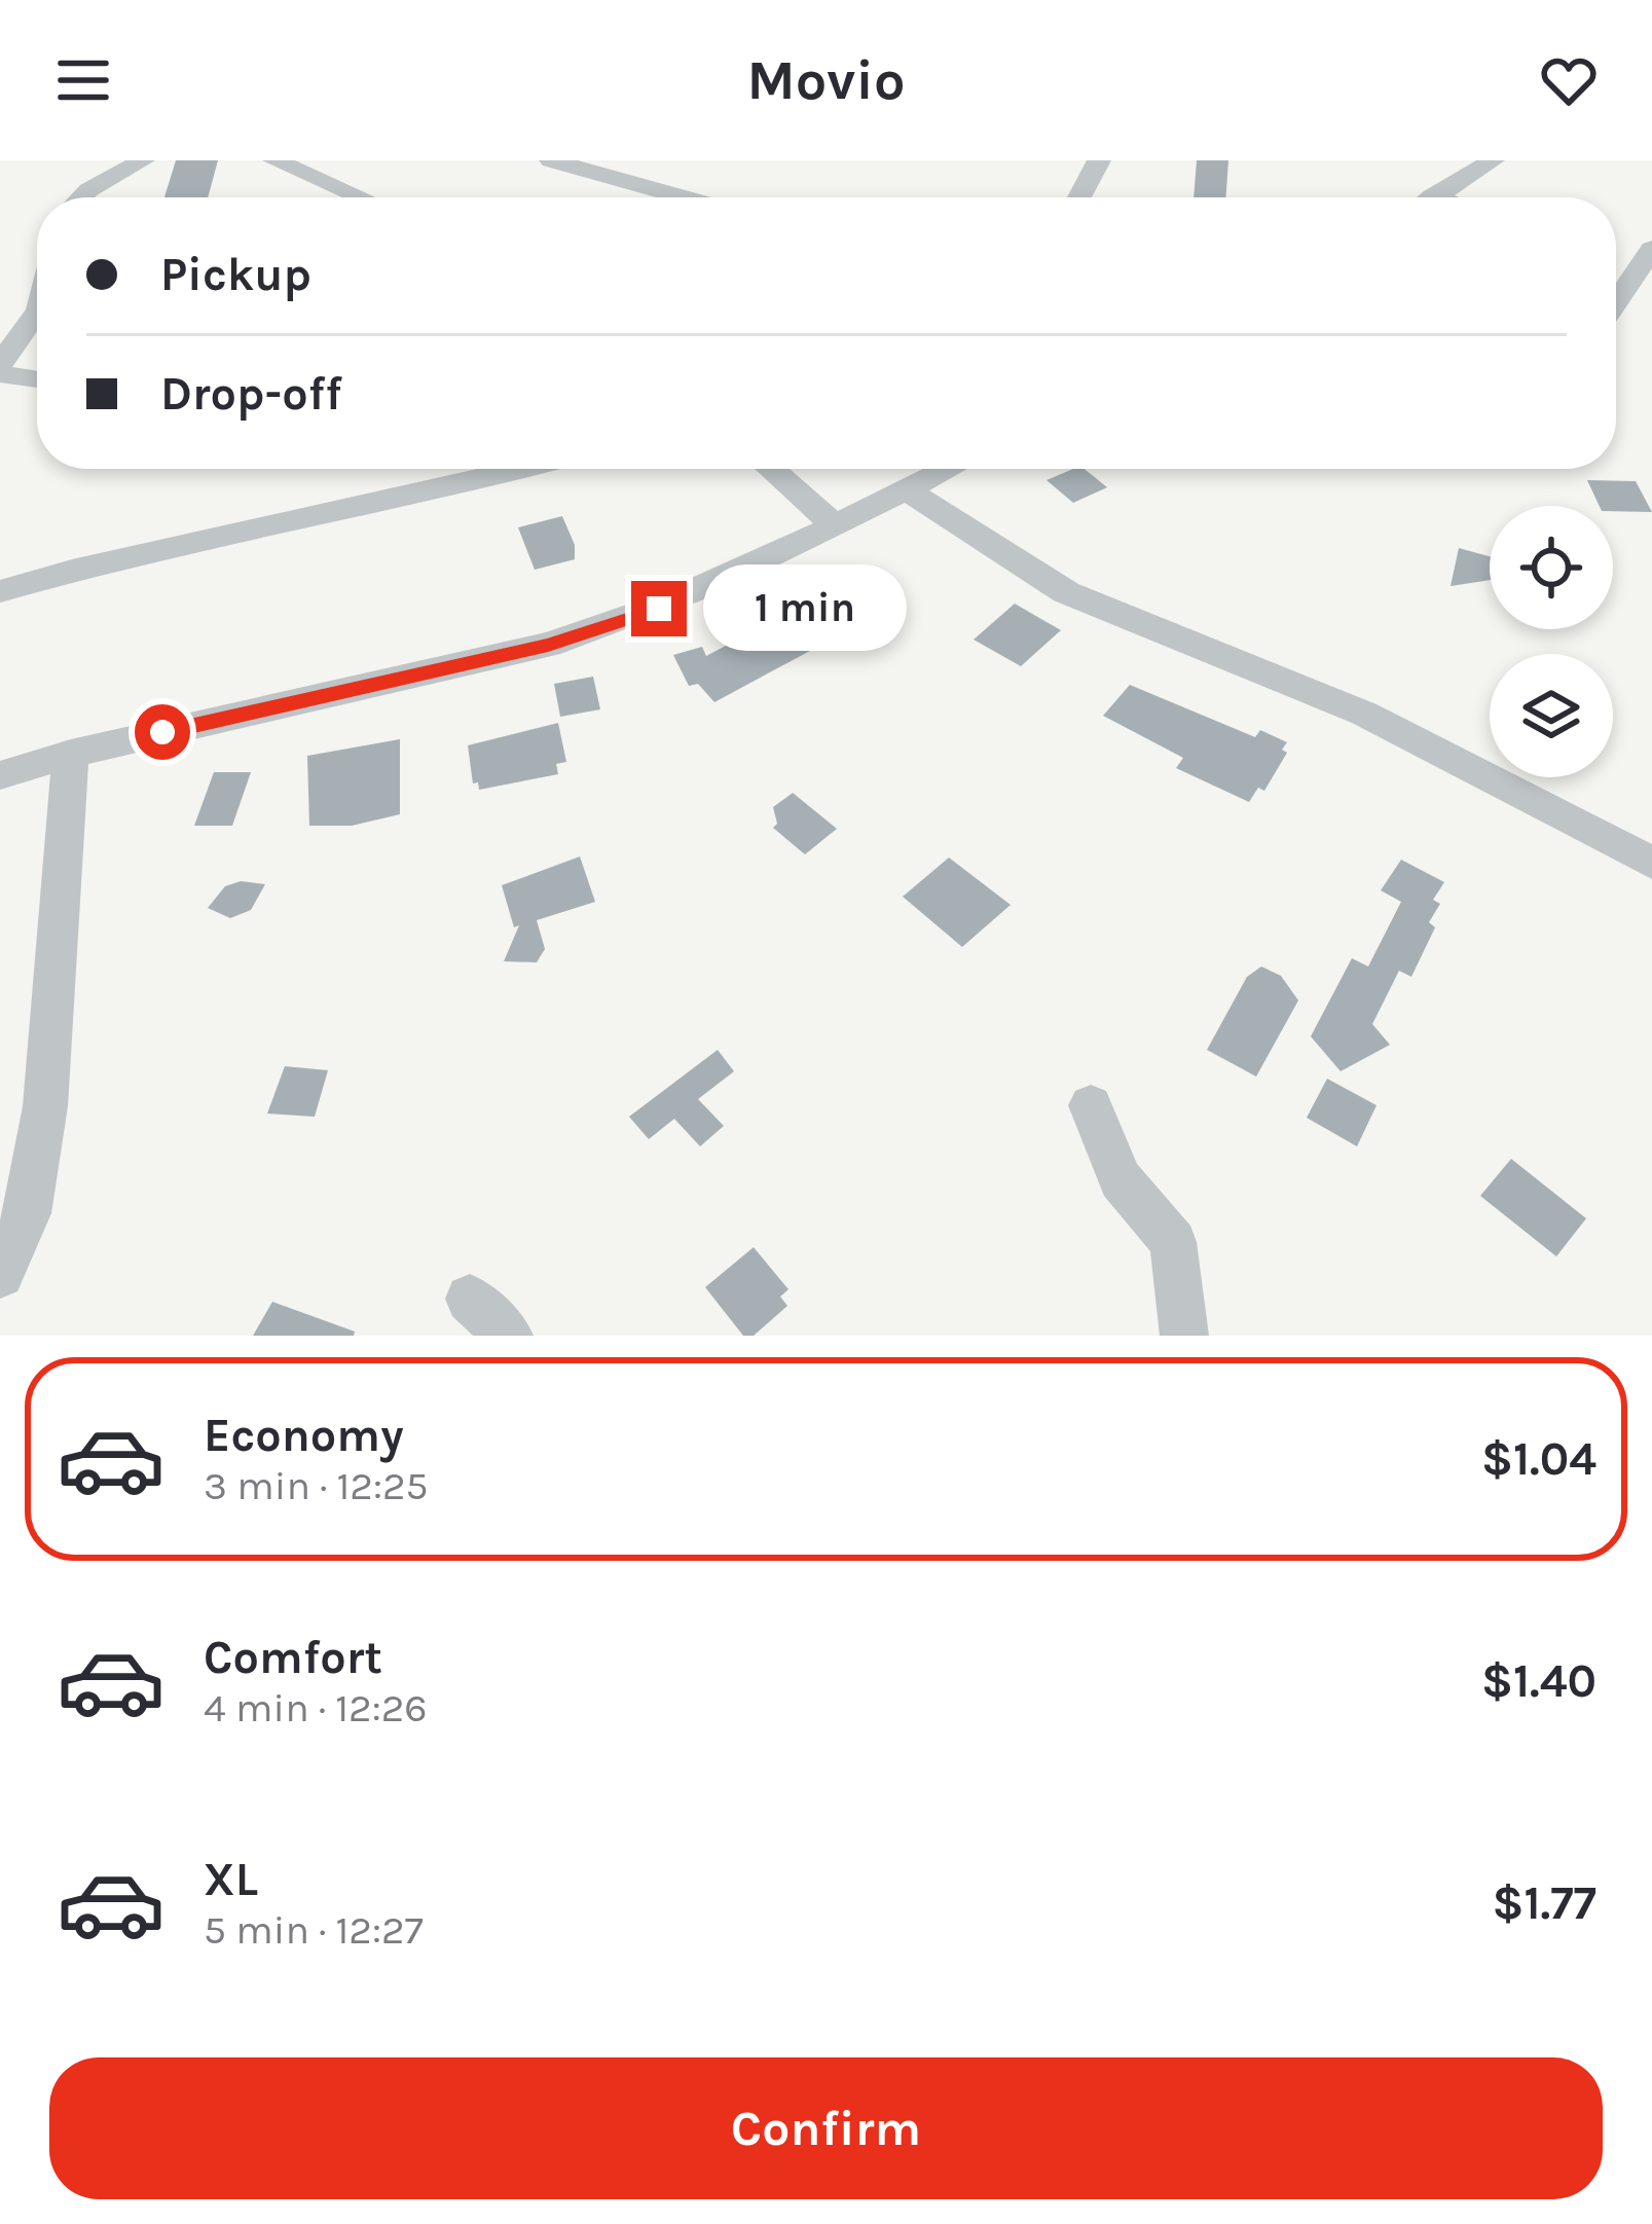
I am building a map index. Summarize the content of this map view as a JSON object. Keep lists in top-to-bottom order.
{
  "page": {
    "header": "Movio",
    "banner": ["Pickup", "Drop-off"],
    "bubble": "1 min",
    "list": [
      {
        "name": "Economy",
        "note": "3 min · 12:25",
        "value": "$1.04"
      },
      {
        "name": "Comfort",
        "note": "4 min · 12:26",
        "value": "$1.40"
      },
      {
        "name": "XL",
        "note": "5 min · 12:27",
        "value": "$1.77"
      }
    ],
    "buttons": "Confirm"
  }
}
